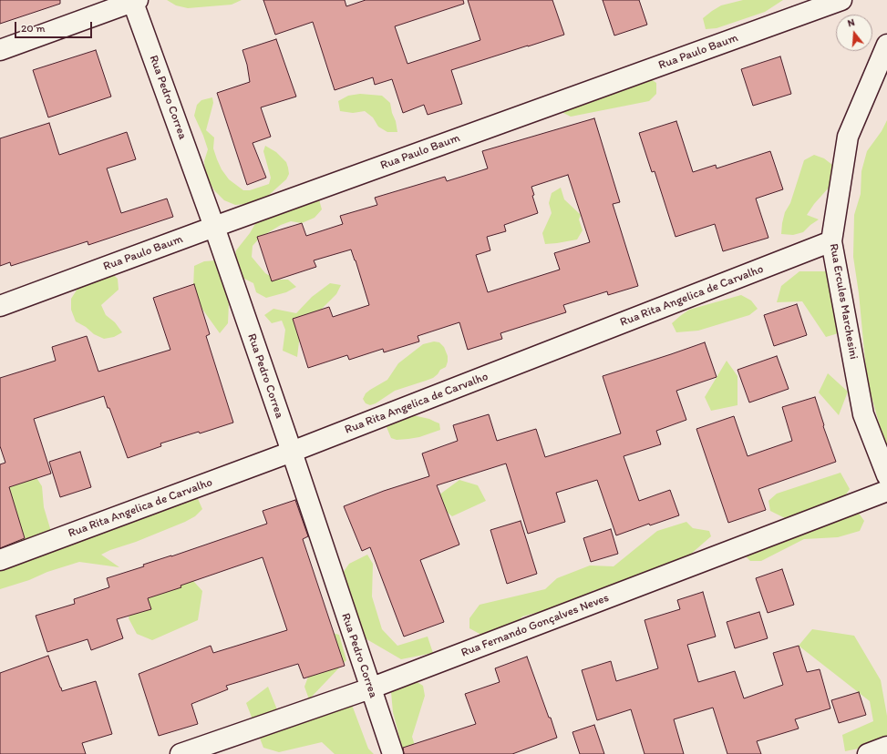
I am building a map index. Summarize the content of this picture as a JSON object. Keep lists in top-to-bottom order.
{
  "streets": {
    "street": [
      "Rua Paulo Baum",
      "Rua Pedro Correa",
      "Rua Rita Angelica de Carvalho",
      "Rua Ercules Marchesini",
      "Rua Fernando Gonçalves Neves"
    ]
  },
  "crossings": [
    ["Rua Paulo Baum", "Rua Pedro Correa"],
    ["Rua Pedro Correa", "Rua Rita Angelica de Carvalho"],
    ["Rua Pedro Correa", "Rua Fernando Gonçalves Neves"],
    ["Rua Rita Angelica de Carvalho", "Rua Ercules Marchesini"]
  ],
  "scale_bar": "20 m",
  "north": "top"
}
